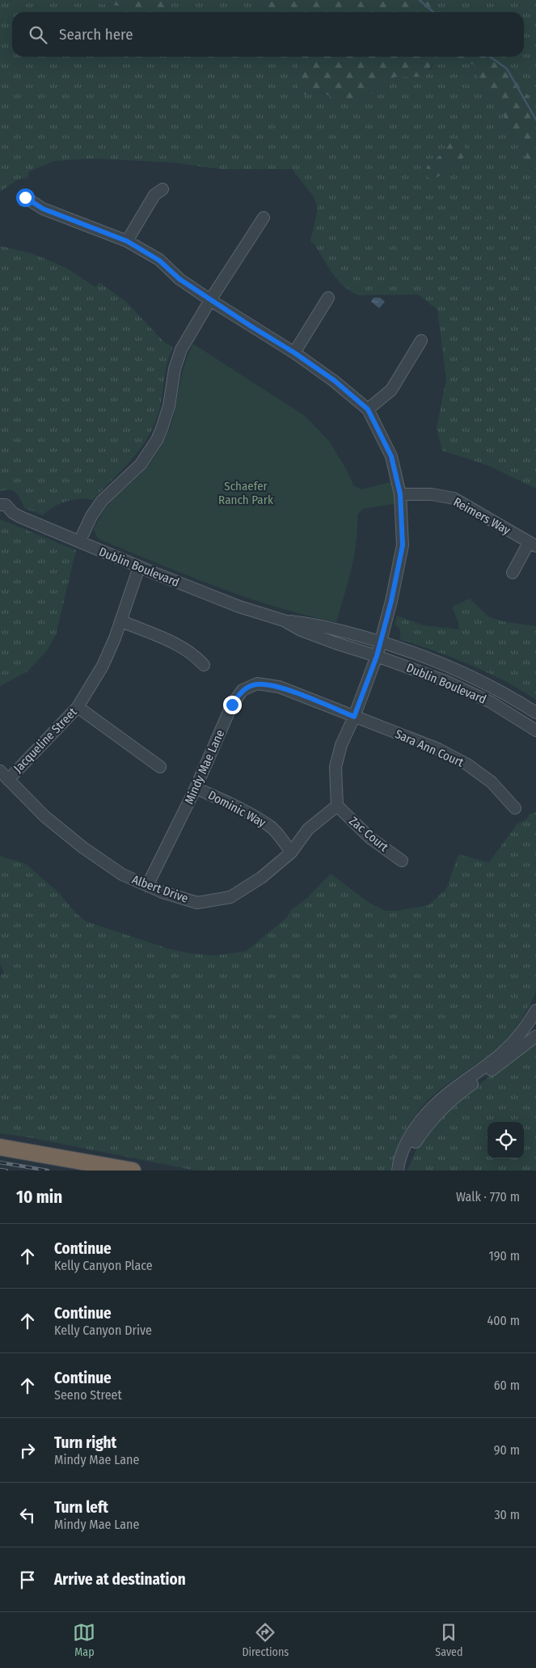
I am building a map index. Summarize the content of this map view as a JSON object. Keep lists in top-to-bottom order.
{
  "streets": {
    "street": [
      "Reimers Way",
      "Dublin Boulevard",
      "Jacqueline Street",
      "Sara Ann Court",
      "Mindy Mae Lane",
      "Dominic Way",
      "Zac Court",
      "Albert Drive"
    ]
  },
  "crossings": [
    ["Dublin Boulevard", "Jacqueline Street"],
    ["Jacqueline Street", "Albert Drive"],
    ["Sara Ann Court", "Mindy Mae Lane"],
    ["Mindy Mae Lane", "Dominic Way"],
    ["Mindy Mae Lane", "Albert Drive"],
    ["Dominic Way", "Albert Drive"],
    ["Zac Court", "Albert Drive"]
  ],
  "parks": ["Schaefer Ranch Park"],
  "page": {
    "search": "Search here",
    "heading": ["10 min", "Walk · 770 m"],
    "list": [
      ["Continue", "Kelly Canyon Place", "190 m"],
      ["Continue", "Kelly Canyon Drive", "400 m"],
      ["Continue", "Seeno Street", "60 m"],
      ["Turn right", "Mindy Mae Lane", "90 m"],
      ["Turn left", "Mindy Mae Lane", "30 m"],
      "Arrive at destination"
    ],
    "nav": ["Map", "Directions", "Saved"]
  }
}
